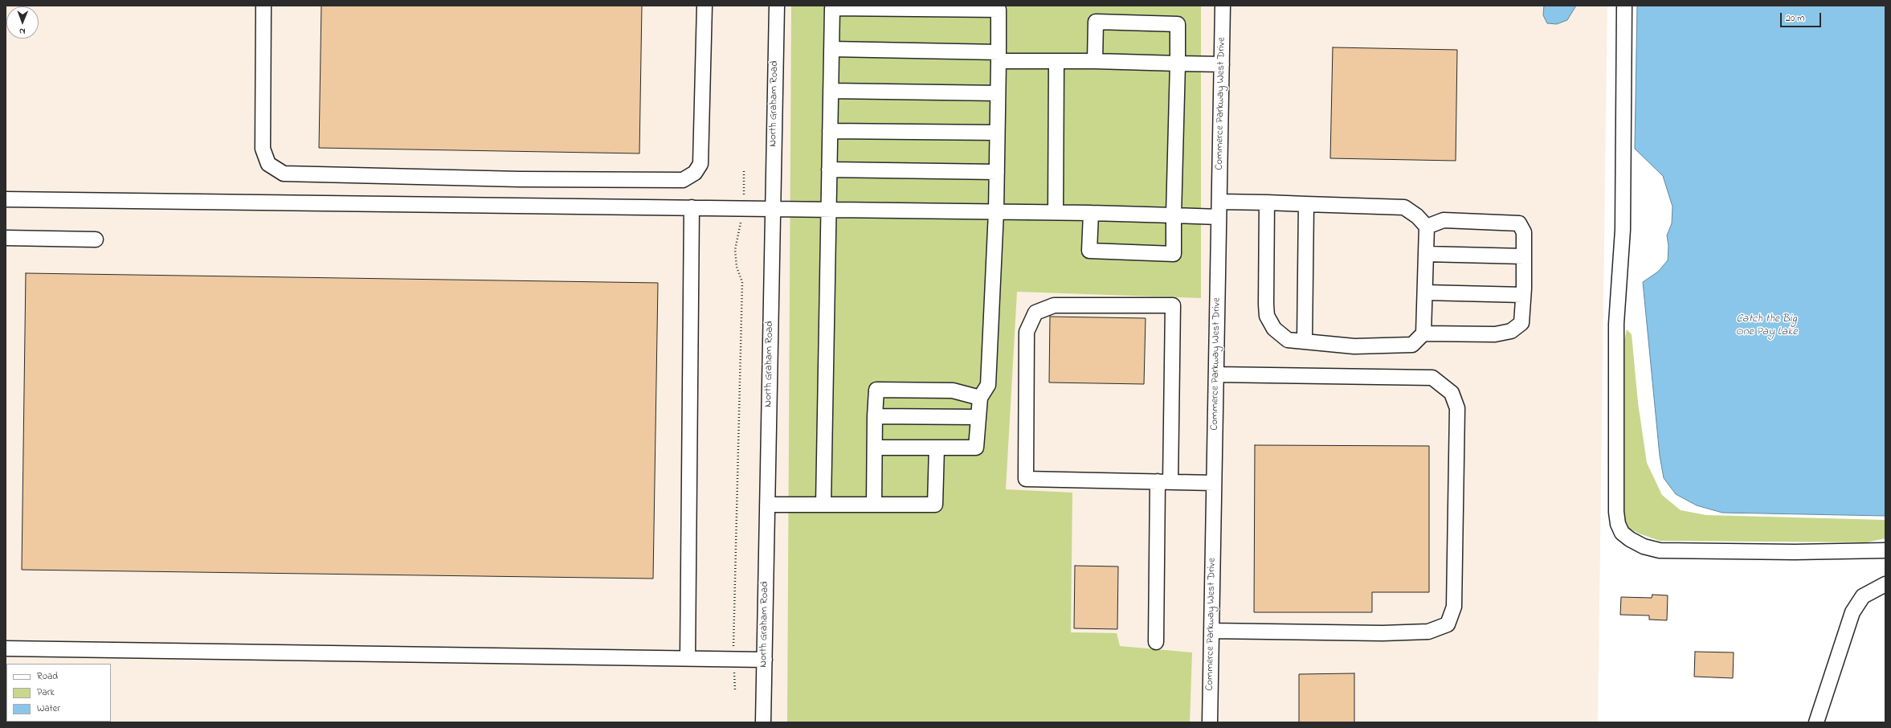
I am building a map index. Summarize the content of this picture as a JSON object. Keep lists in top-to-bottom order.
{
  "streets": {
    "street": ["North Graham Road", "Commerce Parkway West Drive"]
  },
  "water": ["Catch the Big One Pay Lake"],
  "legend": ["Road", "Park", "Water"],
  "scale_bar": "20 m",
  "north": "bottom"
}
